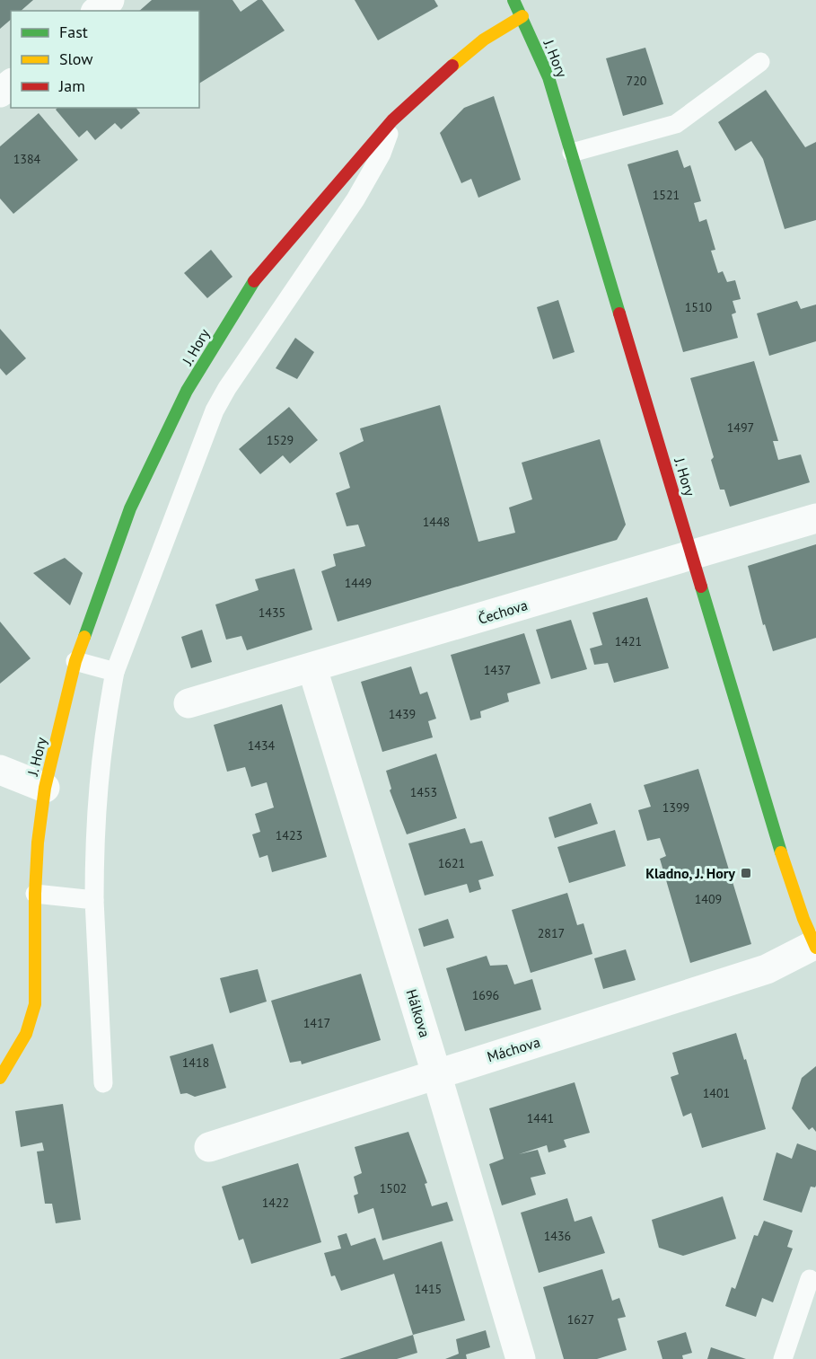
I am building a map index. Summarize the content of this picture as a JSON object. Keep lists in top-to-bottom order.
{
  "streets": {
    "street": [
      "J. Hory",
      "Čechova",
      "Hálkova",
      "Máchova"
    ]
  },
  "crossings": [
    ["J. Hory", "Čechova"],
    ["J. Hory", "Máchova"],
    ["Čechova", "Hálkova"],
    ["Hálkova", "Máchova"]
  ],
  "places": {
    "transit": ["Kladno, J. Hory"]
  },
  "house_numbers": [
    "720",
    "1384",
    "1521",
    "1510",
    "1497",
    "1529",
    "1448",
    "1449",
    "1435",
    "1421",
    "1437",
    "1439",
    "1434",
    "1453",
    "1399",
    "1423",
    "1621",
    "1409",
    "2817",
    "1696",
    "1417",
    "1418",
    "1401",
    "1441",
    "1502",
    "1422",
    "1436",
    "1415",
    "1627"
  ],
  "legend": ["Fast", "Slow", "Jam"]
}
